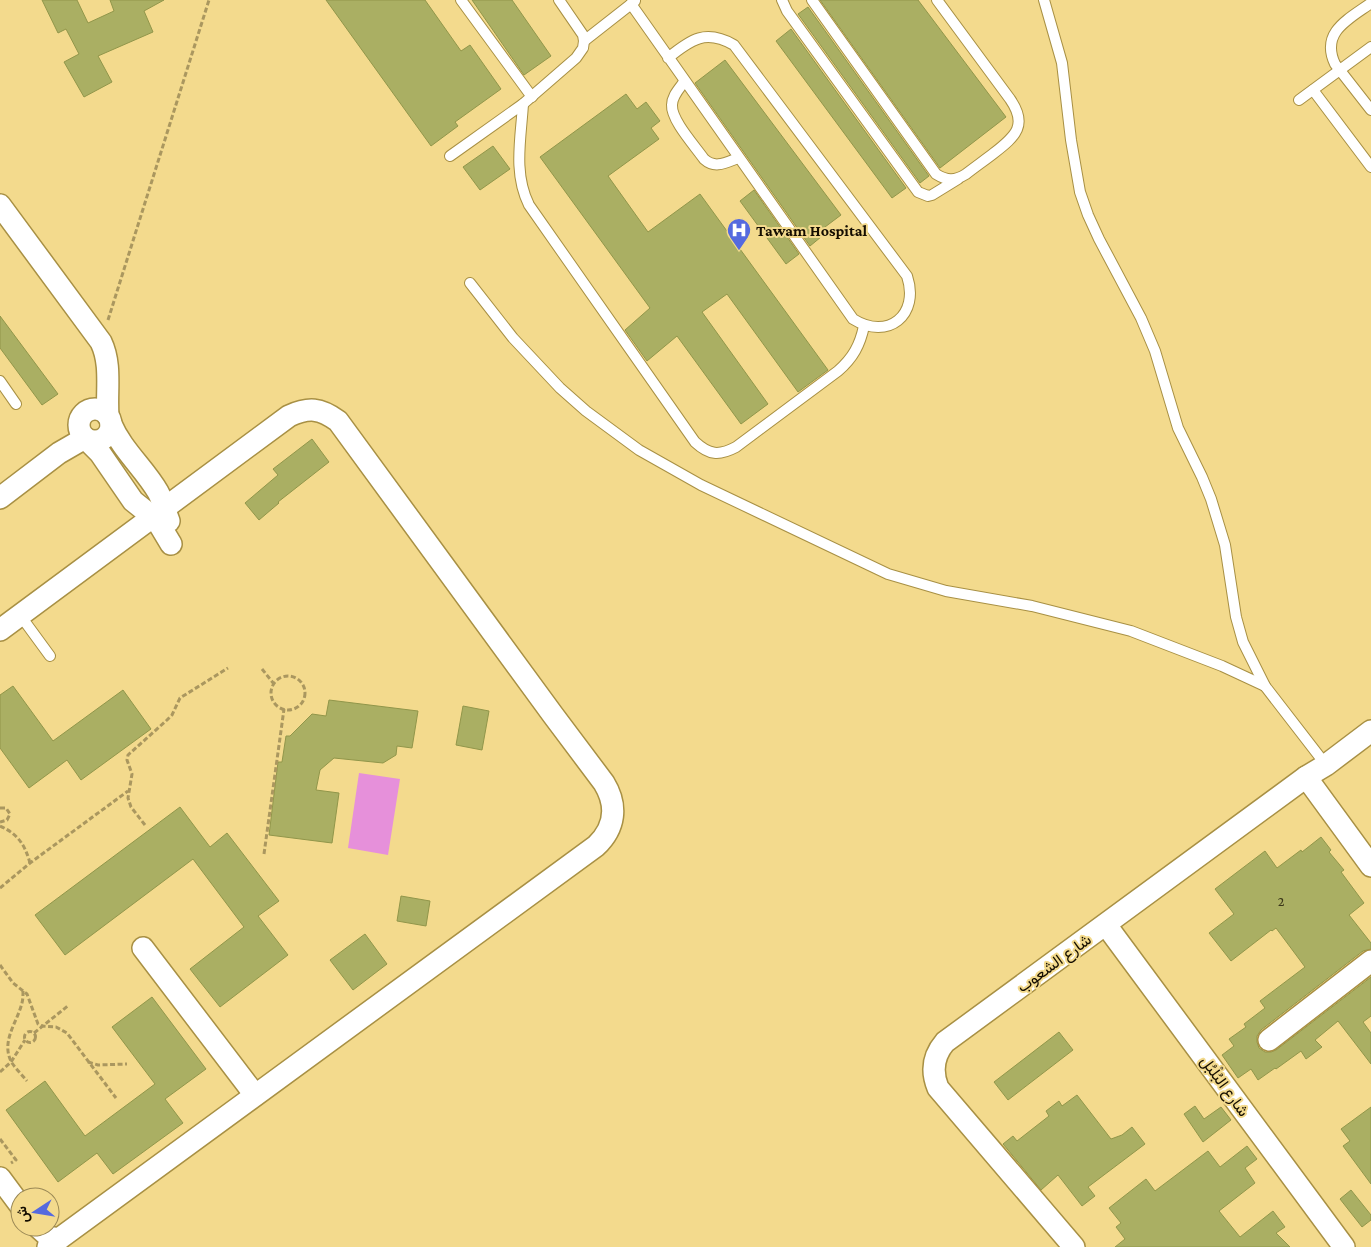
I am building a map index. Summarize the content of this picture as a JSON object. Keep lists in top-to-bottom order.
{
  "streets": {
    "street": ["شارع الشعوب", "شارع البُلْبُل"]
  },
  "crossings": [
    ["شارع الشعوب", "شارع البُلْبُل"]
  ],
  "places": {
    "hospital": ["Tawam Hospital"]
  },
  "house_numbers": ["2"],
  "north": "left"
}
